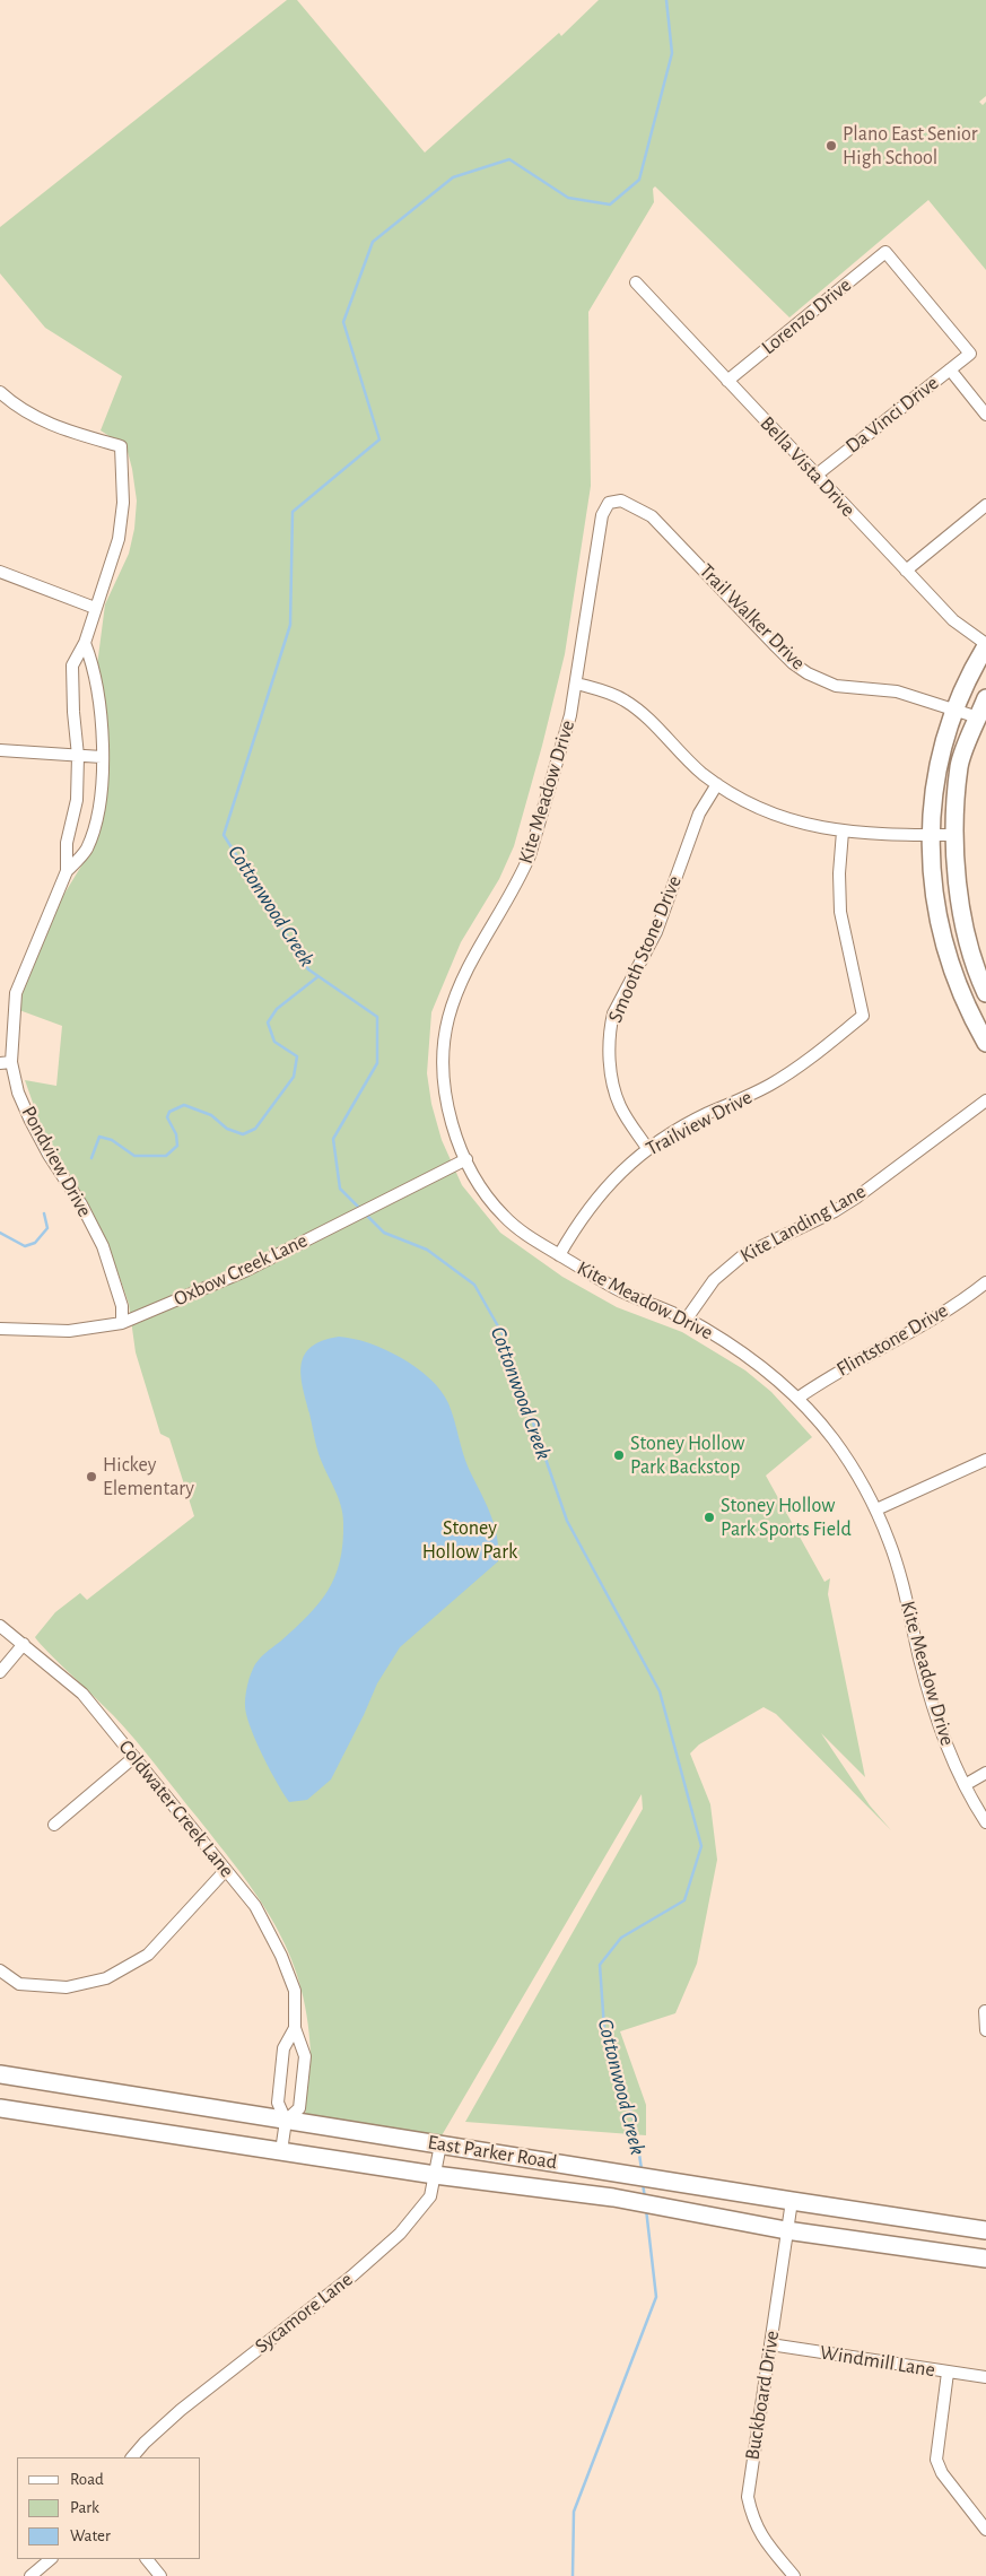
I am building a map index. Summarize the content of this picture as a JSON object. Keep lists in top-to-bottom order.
{
  "streets": {
    "main road": ["East Parker Road"],
    "street": [
      "Lorenzo Drive",
      "Da Vinci Drive",
      "Bella Vista Drive",
      "Trail Walker Drive",
      "Kite Meadow Drive",
      "Smooth Stone Drive",
      "Trailview Drive",
      "Pondview Drive",
      "Kite Landing Lane",
      "Oxbow Creek Lane",
      "Flintstone Drive",
      "Coldwater Creek Lane",
      "Sycamore Lane",
      "Windmill Lane",
      "Buckboard Drive"
    ]
  },
  "crossings": [
    ["Lorenzo Drive", "Da Vinci Drive"],
    ["Lorenzo Drive", "Bella Vista Drive"],
    ["Da Vinci Drive", "Bella Vista Drive"],
    ["Trail Walker Drive", "Kite Meadow Drive"],
    ["Kite Meadow Drive", "Trailview Drive"],
    ["Kite Meadow Drive", "Kite Landing Lane"],
    ["Kite Meadow Drive", "Oxbow Creek Lane"],
    ["Kite Meadow Drive", "Flintstone Drive"],
    ["Smooth Stone Drive", "Trailview Drive"],
    ["Pondview Drive", "Oxbow Creek Lane"],
    ["Coldwater Creek Lane", "East Parker Road"],
    ["East Parker Road", "Sycamore Lane"],
    ["East Parker Road", "Buckboard Drive"],
    ["Windmill Lane", "Buckboard Drive"]
  ],
  "water": ["Cottonwood Creek"],
  "parks": ["Stoney Hollow Park"],
  "places": [
    "Plano East Senior High School",
    "Stoney Hollow Park Backstop",
    "Hickey Elementary",
    "Stoney Hollow Park Sports Field"
  ],
  "legend": ["Road", "Park", "Water"]
}
